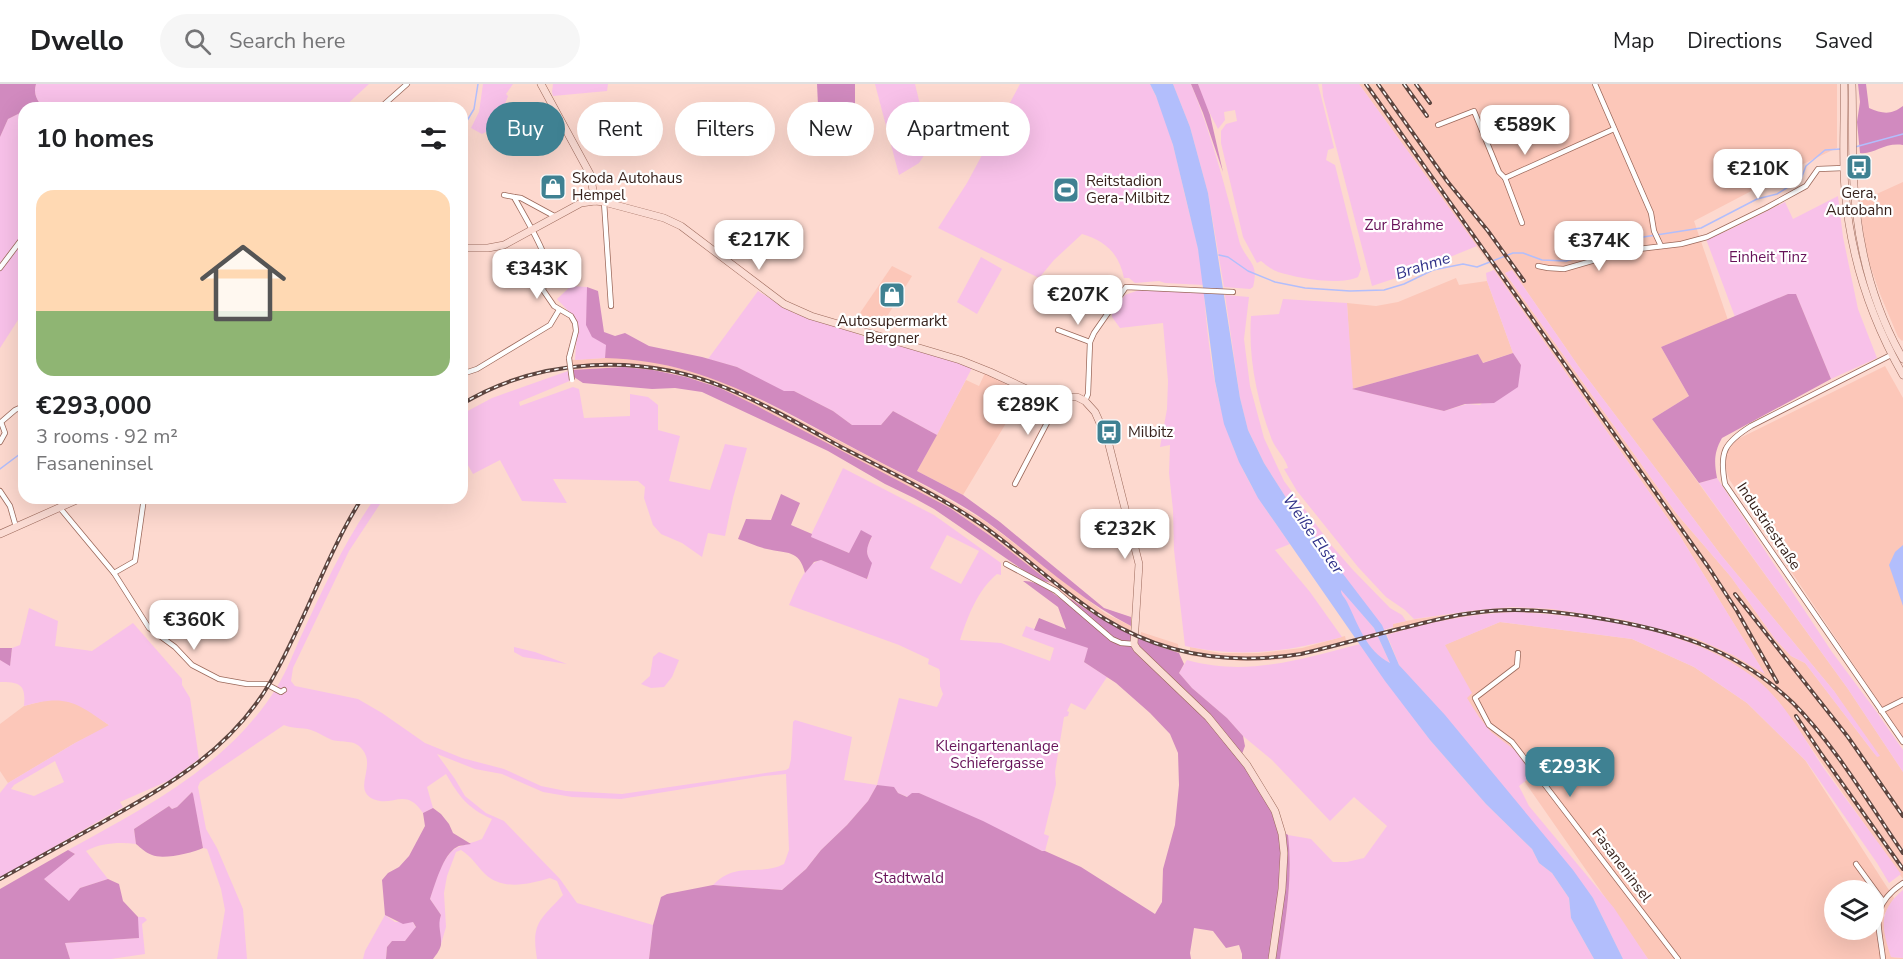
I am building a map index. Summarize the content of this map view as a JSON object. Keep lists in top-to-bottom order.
{
  "streets": {
    "street": ["Industriestraße", "Fasaneninsel"]
  },
  "water": ["Brahme", "Weiße Elster"],
  "parks": [
    "Zur Brahme",
    "Einheit Tinz",
    "Kleingartenanlage Schiefergasse",
    "Stadtwald"
  ],
  "places": {
    "bus stop": ["Gera, Autobahn", "Milbitz"],
    "shop": ["Skoda Autohaus Hempel", "Autosupermarkt Bergner"],
    "sports": ["Reitstadion Gera-Milbitz"]
  },
  "page": {
    "header": "Dwello",
    "search": "Search here",
    "nav": ["Map", "Directions", "Saved"],
    "chip": [
      "Buy",
      "Rent",
      "Filters",
      "New",
      "Apartment"
    ],
    "heading": "10 homes",
    "price": [
      "€589K",
      "€210K",
      "€217K",
      "€374K",
      "€343K",
      "€207K",
      "€289K",
      "€232K",
      "€360K",
      "€293K"
    ],
    "list": [
      {
        "name": "€293,000",
        "note": "3 rooms · 92 m² · Fasaneninsel"
      }
    ]
  }
}
